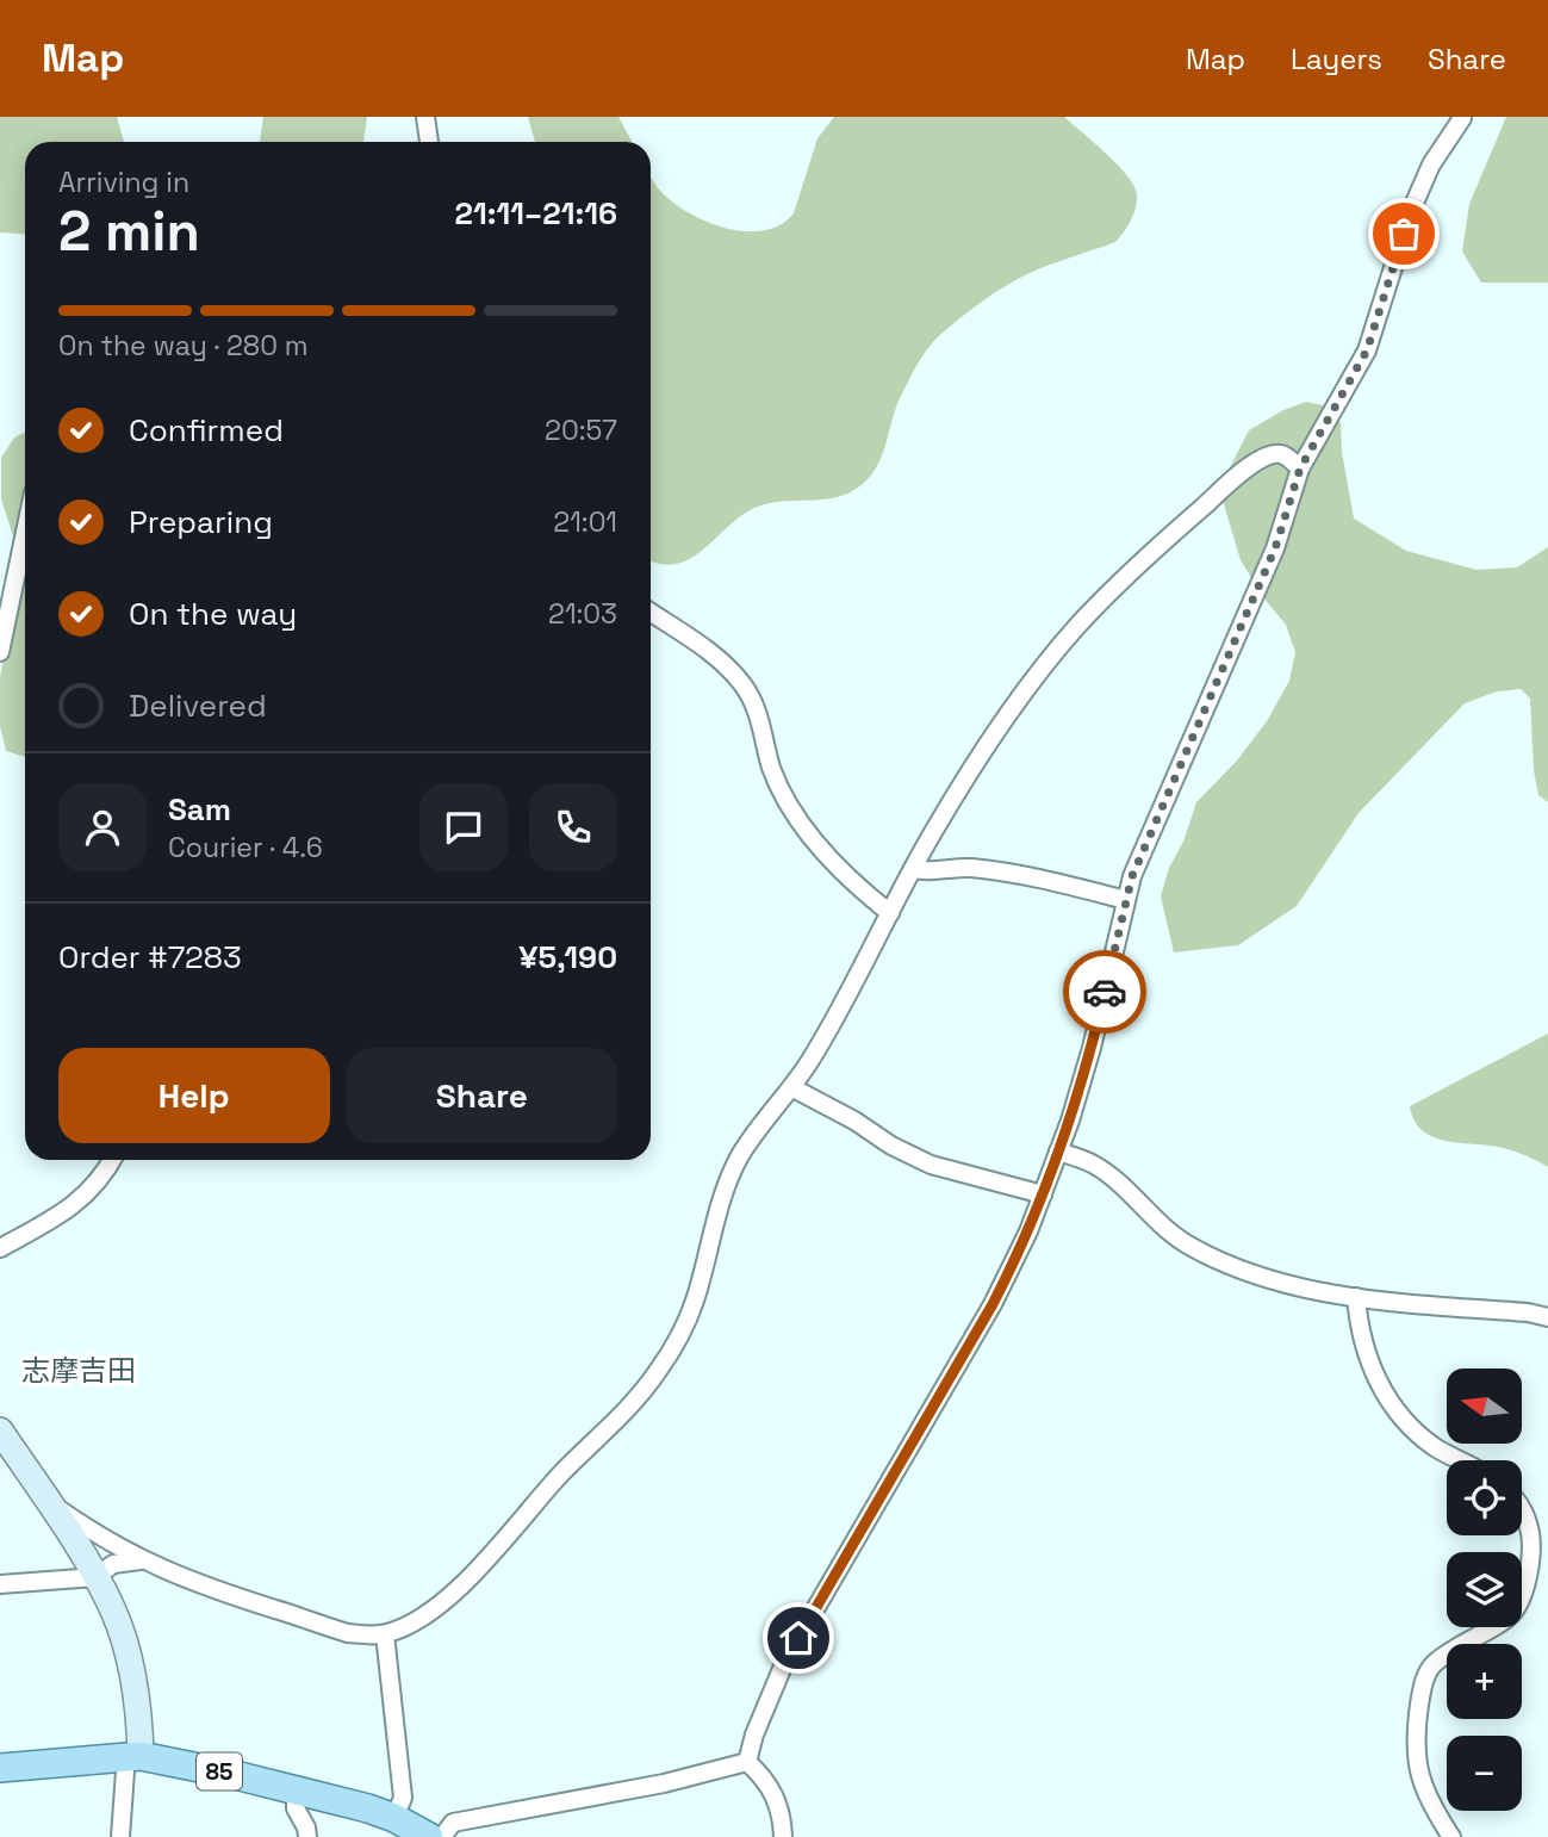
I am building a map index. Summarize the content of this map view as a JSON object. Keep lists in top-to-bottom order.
{
  "streets": {
    "main road": ["85"]
  },
  "districts": ["志摩吉田"],
  "north": "left",
  "page": {
    "header": "Map",
    "nav": ["Map", "Layers", "Share"],
    "heading": ["2 min", "Arriving in", "21:11–21:16"],
    "panel": [
      "Sam",
      "Courier · 4.6",
      "Order #7283",
      "¥5,190"
    ],
    "bar": "On the way · 280 m",
    "list": [
      ["Confirmed", "20:57"],
      ["Preparing", "21:01"],
      ["On the way", "21:03"],
      "Delivered"
    ],
    "buttons": ["Help", "Share"],
    "map_buttons": ["+", "−"]
  }
}
